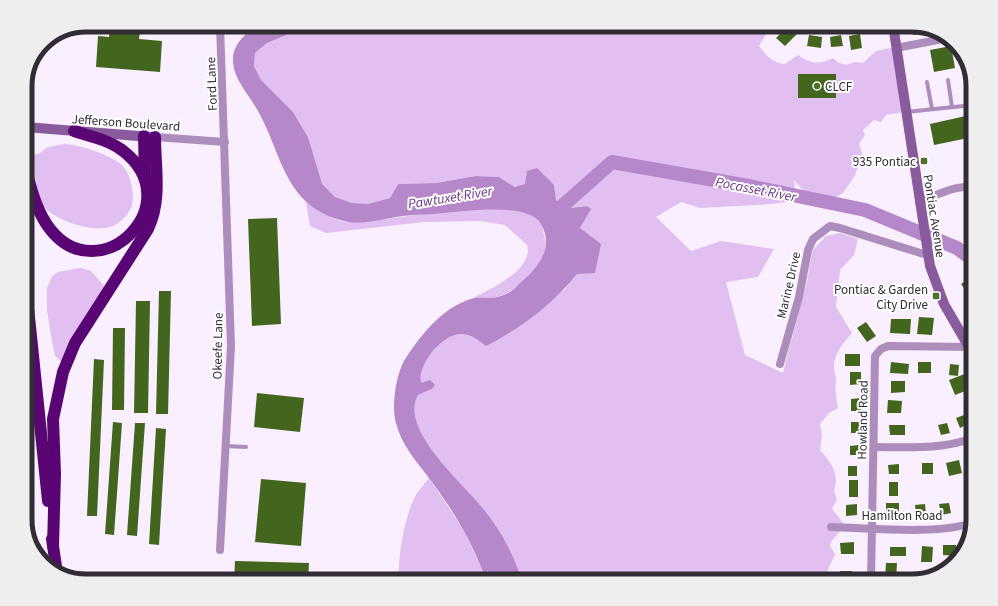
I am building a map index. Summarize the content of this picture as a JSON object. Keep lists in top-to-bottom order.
{
  "streets": {
    "main road": ["Jefferson Boulevard", "Pontiac Avenue"],
    "street": [
      "Ford Lane",
      "Marine Drive",
      "Okeefe Lane",
      "Howland Road",
      "Hamilton Road"
    ]
  },
  "crossings": [
    ["Ford Lane", "Jefferson Boulevard"],
    ["Ford Lane", "Okeefe Lane"],
    ["Jefferson Boulevard", "Okeefe Lane"],
    ["Pontiac Avenue", "Marine Drive"],
    ["Howland Road", "Hamilton Road"]
  ],
  "water": ["Pocasset River", "Pawtuxet River"],
  "places": {
    "other": ["CLCF"],
    "transit": ["935 Pontiac", "Pontiac & Garden City Drive"]
  }
}
